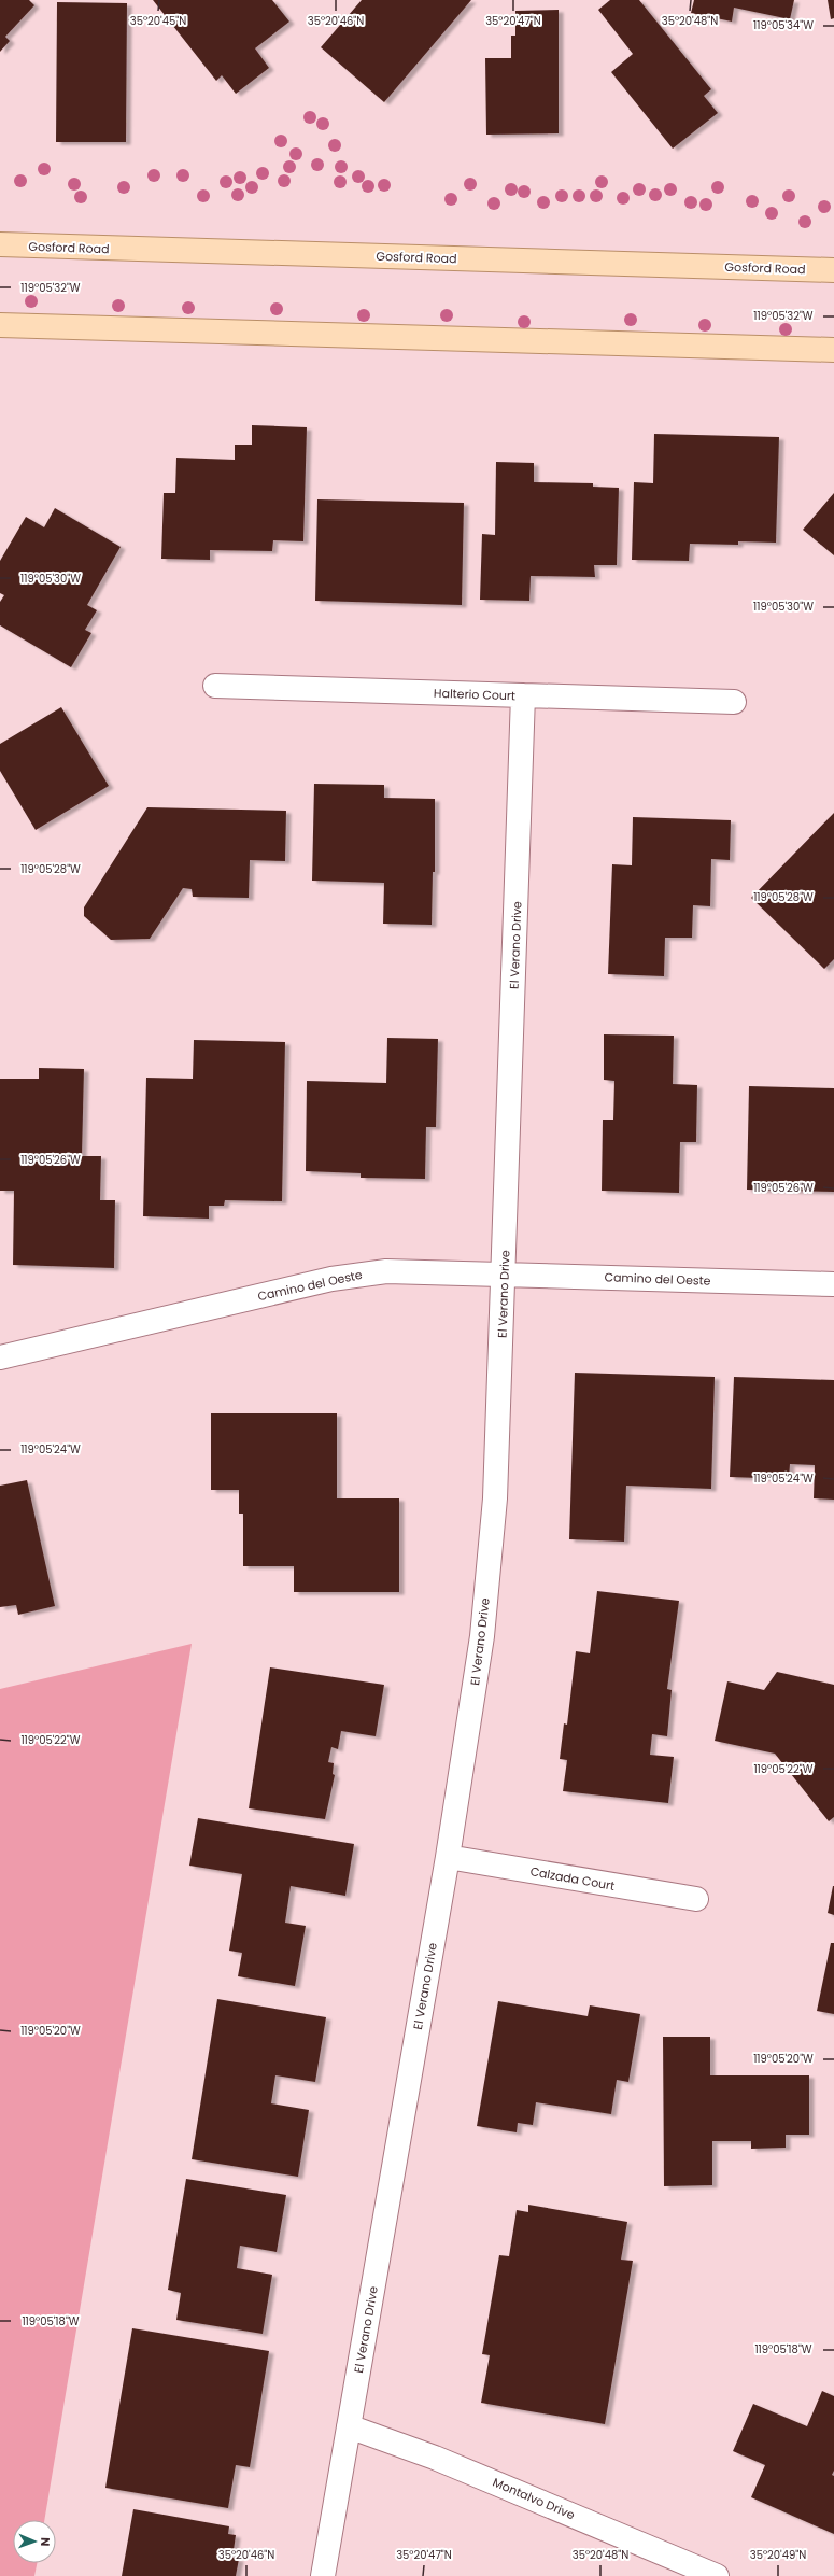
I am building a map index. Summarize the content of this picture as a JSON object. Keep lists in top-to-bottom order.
{
  "streets": {
    "main road": ["Gosford Road"],
    "street": [
      "Halterio Court",
      "El Verano Drive",
      "Camino del Oeste",
      "Calzada Court",
      "Montalvo Drive"
    ]
  },
  "crossings": [
    ["Halterio Court", "El Verano Drive"],
    ["El Verano Drive", "Camino del Oeste"],
    ["El Verano Drive", "Calzada Court"],
    ["El Verano Drive", "Montalvo Drive"]
  ],
  "north": "right",
  "coordinates": [
    "35°20'45\"N",
    "35°20'46\"N",
    "35°20'47\"N",
    "35°20'48\"N",
    "119°05'34\"W",
    "119°05'32\"W",
    "119°05'30\"W",
    "119°05'28\"W",
    "119°05'26\"W",
    "119°05'24\"W",
    "119°05'22\"W",
    "119°05'20\"W",
    "119°05'18\"W",
    "35°20'49\"N"
  ]
}
